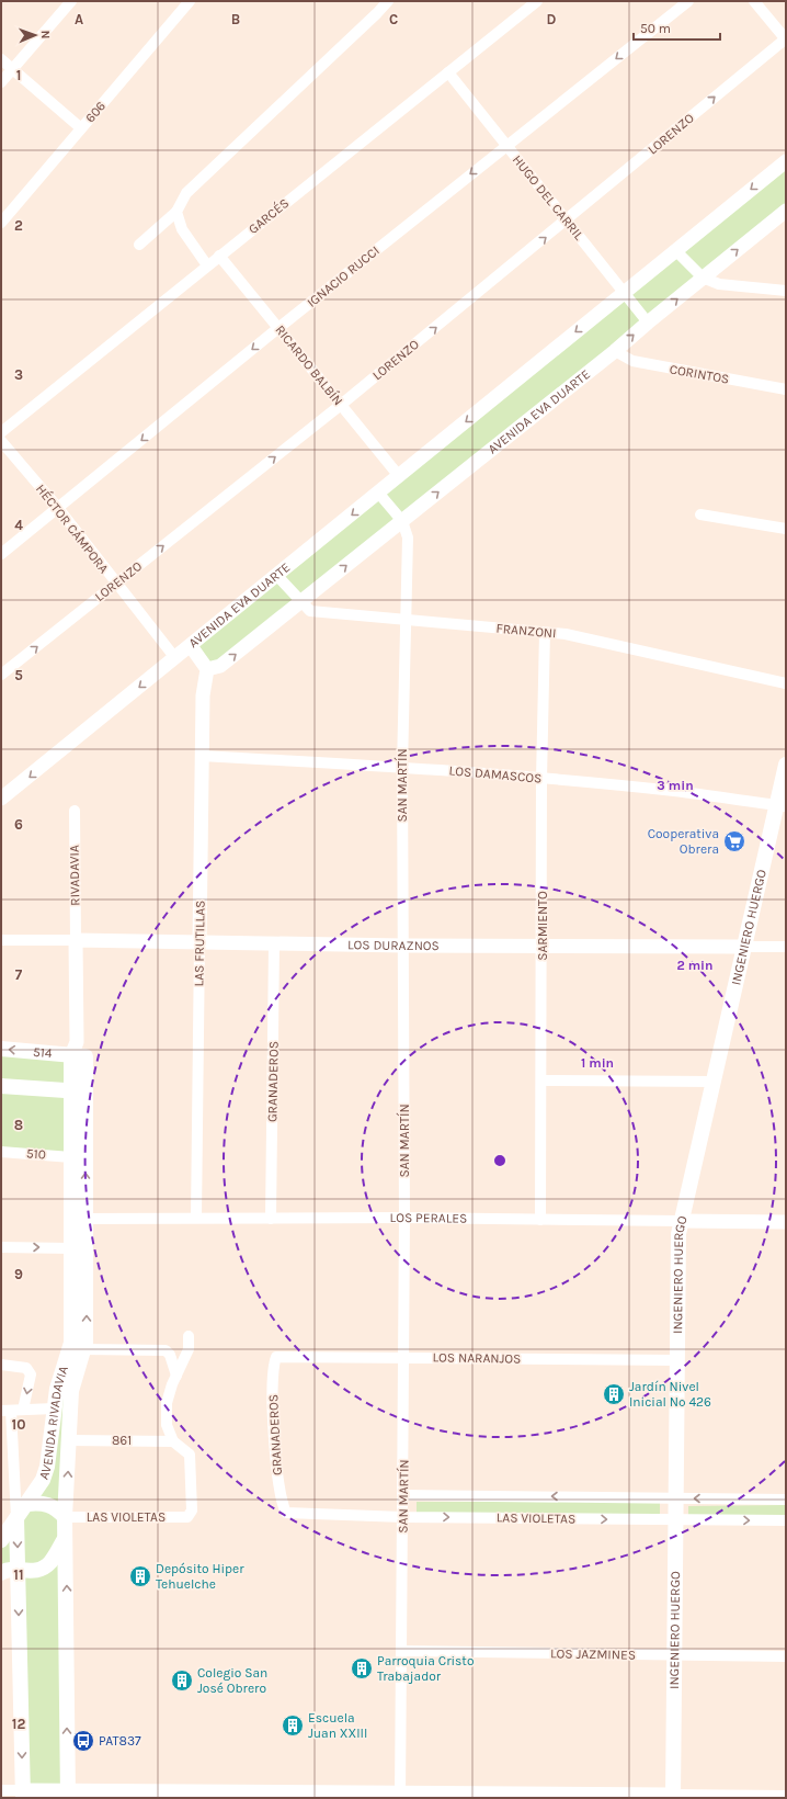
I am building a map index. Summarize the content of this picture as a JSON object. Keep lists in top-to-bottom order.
{
  "streets": {
    "main road": ["INGENIERO HUERGO", "514", "AVENIDA RIVADAVIA"],
    "street": [
      "606",
      "LORENZO",
      "HUGO DEL CARRIL",
      "GARCÉS",
      "IGNACIO RUCCI",
      "RICARDO BALBÍN",
      "CORINTOS",
      "AVENIDA EVA DUARTE",
      "HÉCTOR CÁMPORA",
      "FRANZONI",
      "LOS DAMASCOS",
      "SAN MARTÍN",
      "RIVADAVIA",
      "SARMIENTO",
      "LAS FRUTILLAS",
      "LOS DURAZNOS",
      "GRANADEROS",
      "510",
      "LOS PERALES",
      "LOS NARANJOS",
      "861",
      "LAS VIOLETAS",
      "LOS JAZMINES"
    ]
  },
  "crossings": [
    ["LORENZO", "HUGO DEL CARRIL"],
    ["LORENZO", "RICARDO BALBÍN"],
    ["LORENZO", "HÉCTOR CÁMPORA"],
    ["HUGO DEL CARRIL", "GARCÉS"],
    ["HUGO DEL CARRIL", "IGNACIO RUCCI"],
    ["HUGO DEL CARRIL", "AVENIDA EVA DUARTE"],
    ["GARCÉS", "RICARDO BALBÍN"],
    ["IGNACIO RUCCI", "RICARDO BALBÍN"],
    ["IGNACIO RUCCI", "HÉCTOR CÁMPORA"],
    ["RICARDO BALBÍN", "AVENIDA EVA DUARTE"],
    ["CORINTOS", "AVENIDA EVA DUARTE"],
    ["AVENIDA EVA DUARTE", "FRANZONI"],
    ["AVENIDA EVA DUARTE", "SAN MARTÍN"],
    ["AVENIDA EVA DUARTE", "LAS FRUTILLAS"],
    ["FRANZONI", "SAN MARTÍN"],
    ["FRANZONI", "SARMIENTO"],
    ["LOS DAMASCOS", "SAN MARTÍN"],
    ["LOS DAMASCOS", "SARMIENTO"],
    ["LOS DAMASCOS", "INGENIERO HUERGO"],
    ["LOS DAMASCOS", "LAS FRUTILLAS"],
    ["SAN MARTÍN", "LOS DURAZNOS"],
    ["SAN MARTÍN", "LOS PERALES"],
    ["SAN MARTÍN", "LOS NARANJOS"],
    ["SAN MARTÍN", "LAS VIOLETAS"],
    ["SAN MARTÍN", "LOS JAZMINES"],
    ["RIVADAVIA", "LOS DURAZNOS"],
    ["RIVADAVIA", "AVENIDA RIVADAVIA"],
    ["SARMIENTO", "LOS DURAZNOS"],
    ["SARMIENTO", "LOS PERALES"],
    ["INGENIERO HUERGO", "LOS DURAZNOS"],
    ["INGENIERO HUERGO", "LOS PERALES"],
    ["INGENIERO HUERGO", "LOS NARANJOS"],
    ["INGENIERO HUERGO", "LAS VIOLETAS"],
    ["INGENIERO HUERGO", "LOS JAZMINES"],
    ["LAS FRUTILLAS", "LOS DURAZNOS"],
    ["LAS FRUTILLAS", "LOS PERALES"],
    ["LOS DURAZNOS", "GRANADEROS"],
    ["LOS DURAZNOS", "AVENIDA RIVADAVIA"],
    ["514", "AVENIDA RIVADAVIA"],
    ["GRANADEROS", "LOS PERALES"],
    ["GRANADEROS", "LOS NARANJOS"],
    ["GRANADEROS", "LAS VIOLETAS"],
    ["510", "AVENIDA RIVADAVIA"],
    ["LOS PERALES", "AVENIDA RIVADAVIA"],
    ["AVENIDA RIVADAVIA", "861"],
    ["AVENIDA RIVADAVIA", "LAS VIOLETAS"],
    ["861", "LAS VIOLETAS"]
  ],
  "one_way": ["LORENZO", "IGNACIO RUCCI", "AVENIDA RIVADAVIA"],
  "places": {
    "supermarket": ["Cooperativa Obrera"],
    "building": [
      "Jardín Nivel Inicial Nº 426",
      "Depósito Hiper Tehuelche",
      "Parroquia Cristo Trabajador",
      "Colegio San José Obrero",
      "Escuela Juan XXIII"
    ],
    "bus stop": ["PAT837"]
  },
  "scale_bar": "50 m",
  "north": "right",
  "grid": {
    "columns": [
      "A",
      "B",
      "C",
      "D"
    ],
    "rows": [
      "1",
      "2",
      "3",
      "4",
      "5",
      "6",
      "7",
      "8",
      "9",
      "10",
      "11",
      "12"
    ]
  },
  "rings": ["3 min", "2 min", "1 min"]
}
